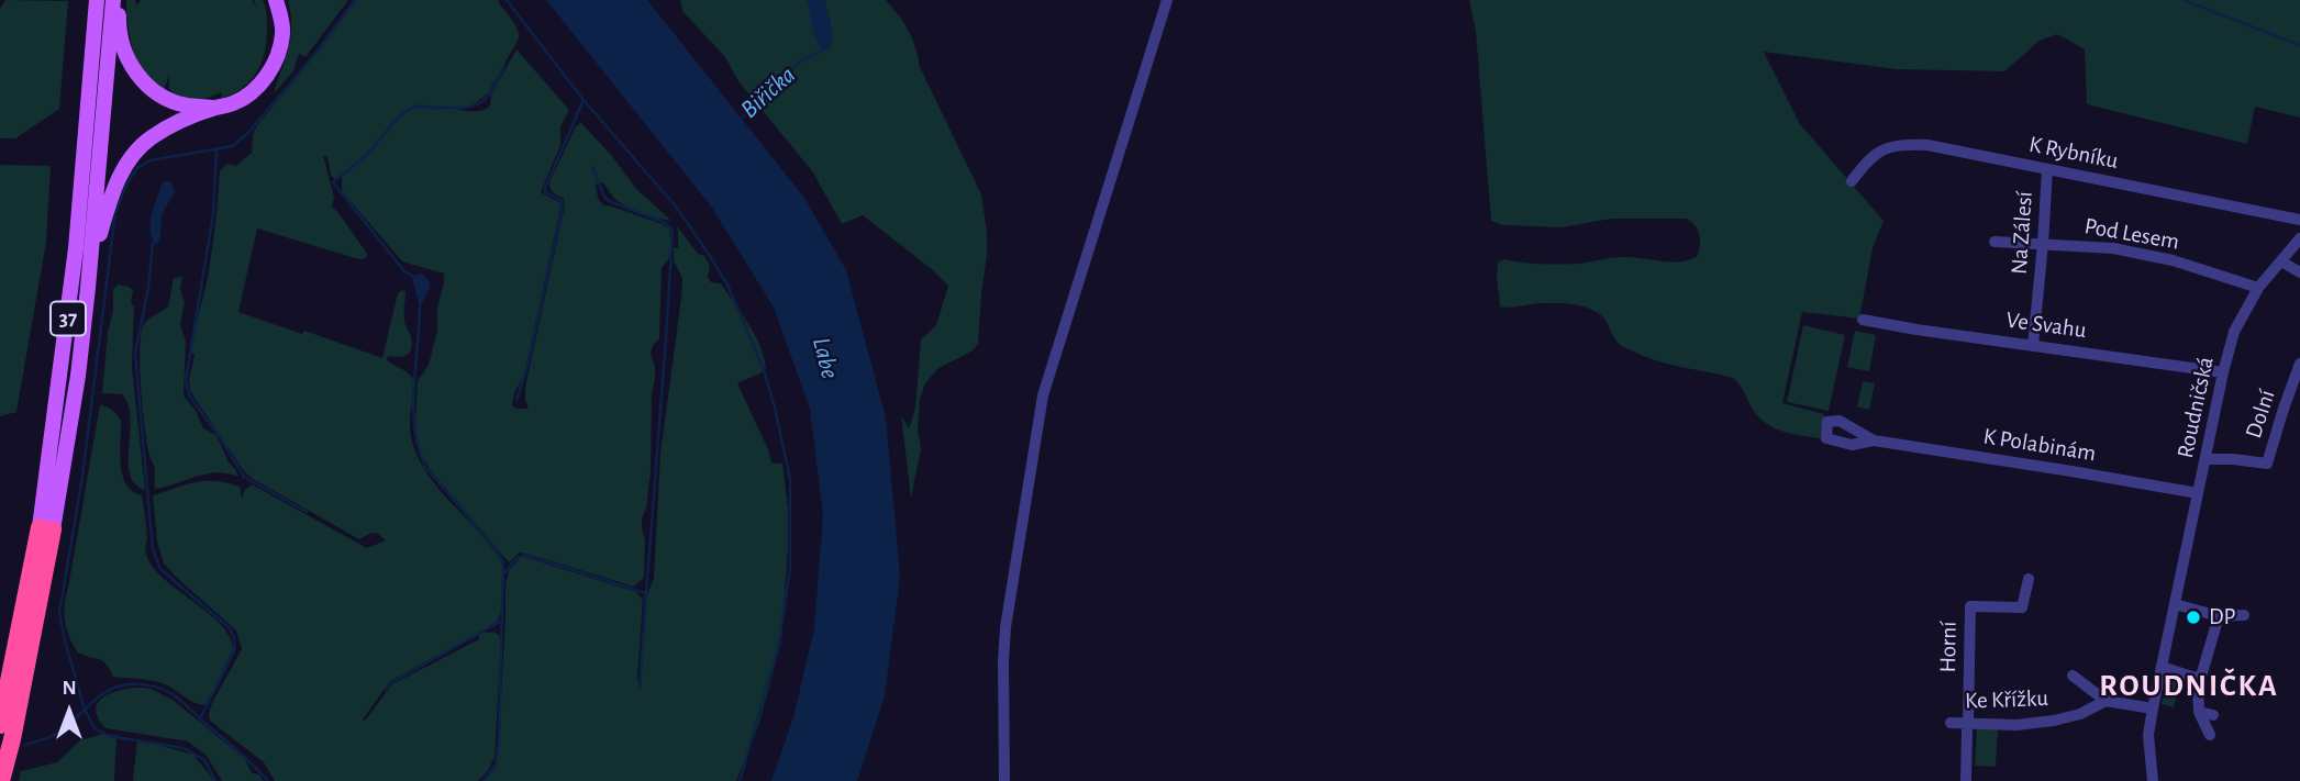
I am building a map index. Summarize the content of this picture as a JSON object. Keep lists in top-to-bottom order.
{
  "streets": {
    "highway": ["37"],
    "street": [
      "K Rybníku",
      "Na Zálesí",
      "Pod Lesem",
      "Ve Svahu",
      "Roudničská",
      "Dolní",
      "K Polabinám",
      "Horní",
      "Ke Křížku"
    ]
  },
  "crossings": [
    ["K Rybníku", "Na Zálesí"],
    ["Na Zálesí", "Pod Lesem"],
    ["Na Zálesí", "Ve Svahu"],
    ["Pod Lesem", "Roudničská"],
    ["Ve Svahu", "Roudničská"],
    ["Roudničská", "Dolní"],
    ["Roudničská", "K Polabinám"],
    ["Roudničská", "Ke Křížku"],
    ["Horní", "Ke Křížku"]
  ],
  "districts": ["ROUDNIČKA"],
  "water": ["Biřička", "Labe"],
  "places": ["DP"],
  "north": "top"
}
